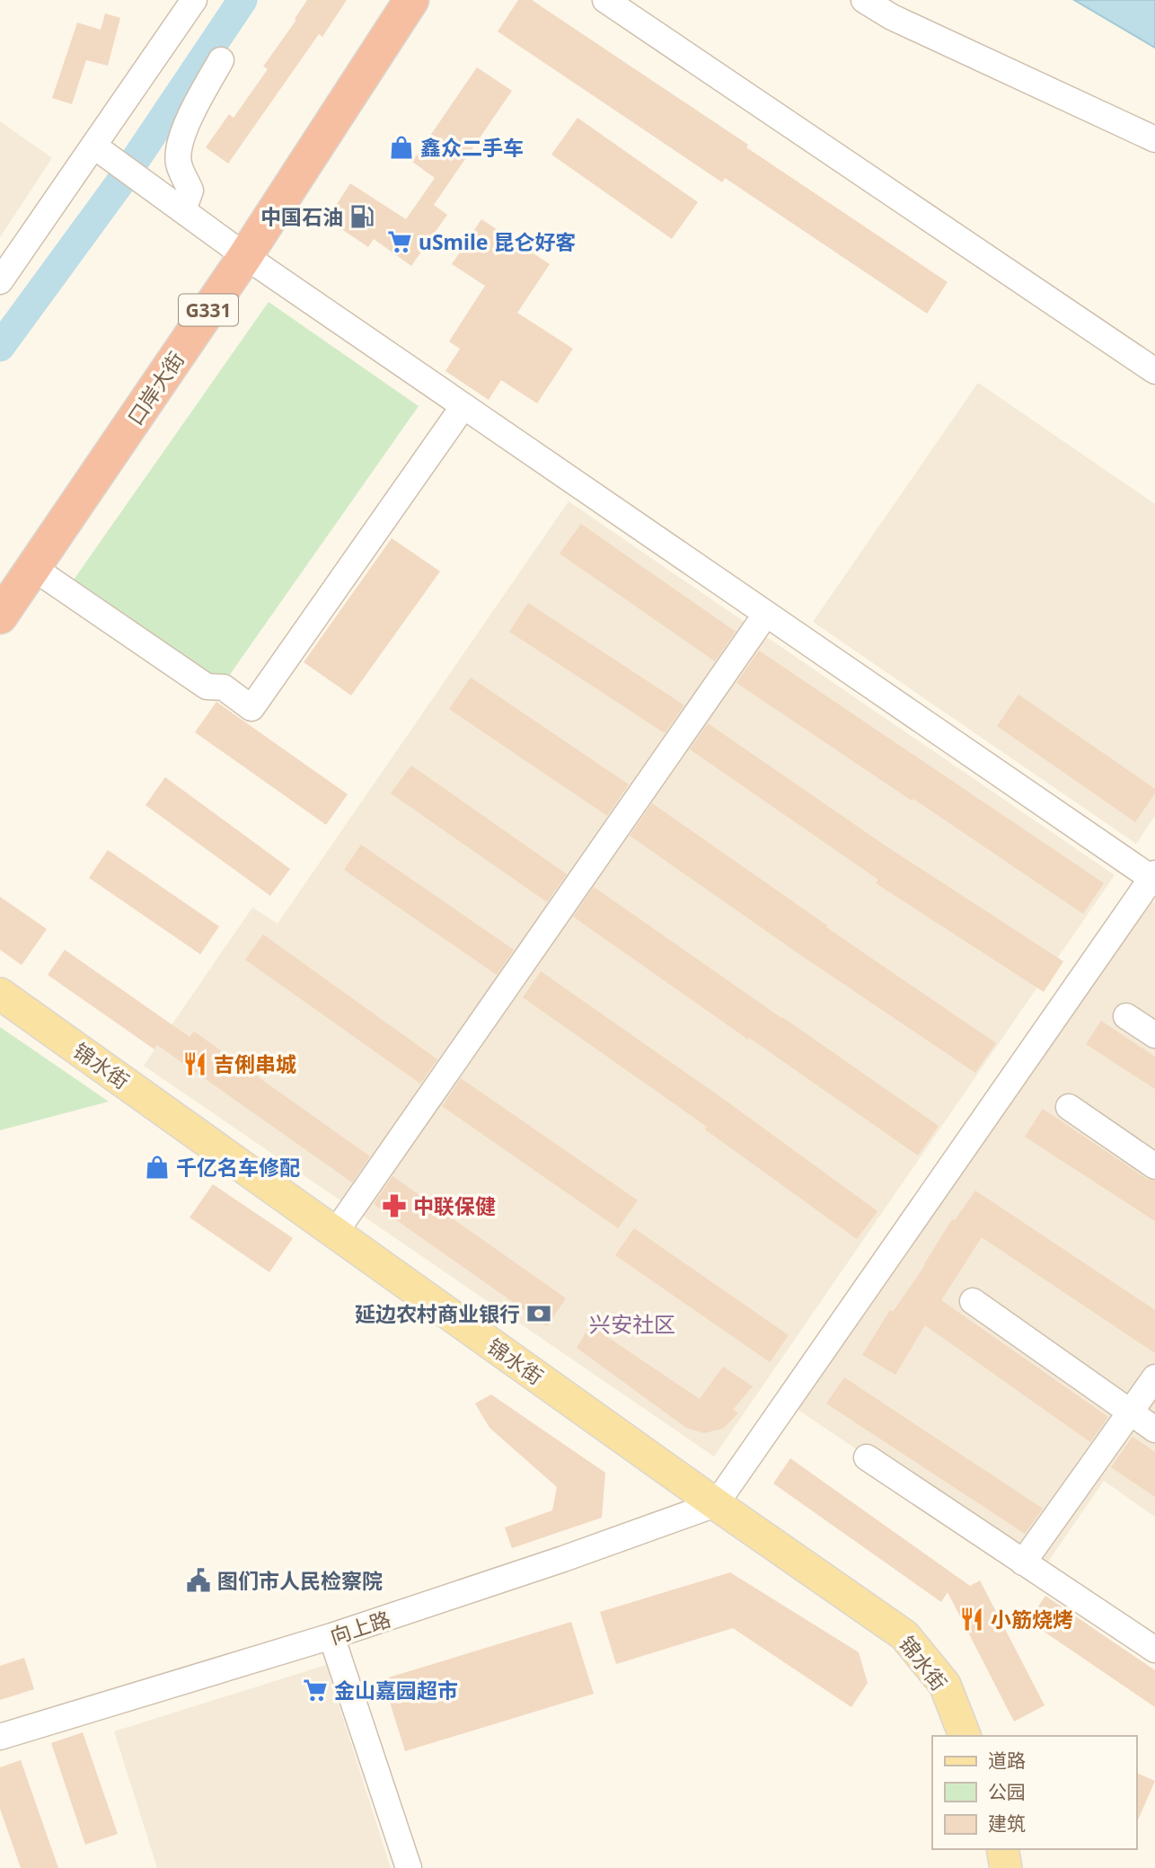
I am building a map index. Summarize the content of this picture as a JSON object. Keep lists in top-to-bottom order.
{
  "streets": {
    "highway": ["G331", "口岸大街"],
    "main road": ["锦水街"],
    "street": ["向上路"]
  },
  "crossings": [
    ["锦水街", "向上路"]
  ],
  "districts": ["兴安社区"],
  "places": {
    "shop": ["鑫众二手车", "千亿名车修配"],
    "fuel station": ["中国石油"],
    "supermarket": ["uSmile 昆仑好客", "金山嘉园超市"],
    "restaurant": ["吉俐串城", "小筋烧烤"],
    "pharmacy": ["中联保健"],
    "bank": ["延边农村商业银行"],
    "public building": ["图们市人民检察院"]
  },
  "legend": ["道路", "公园", "建筑"]
}
